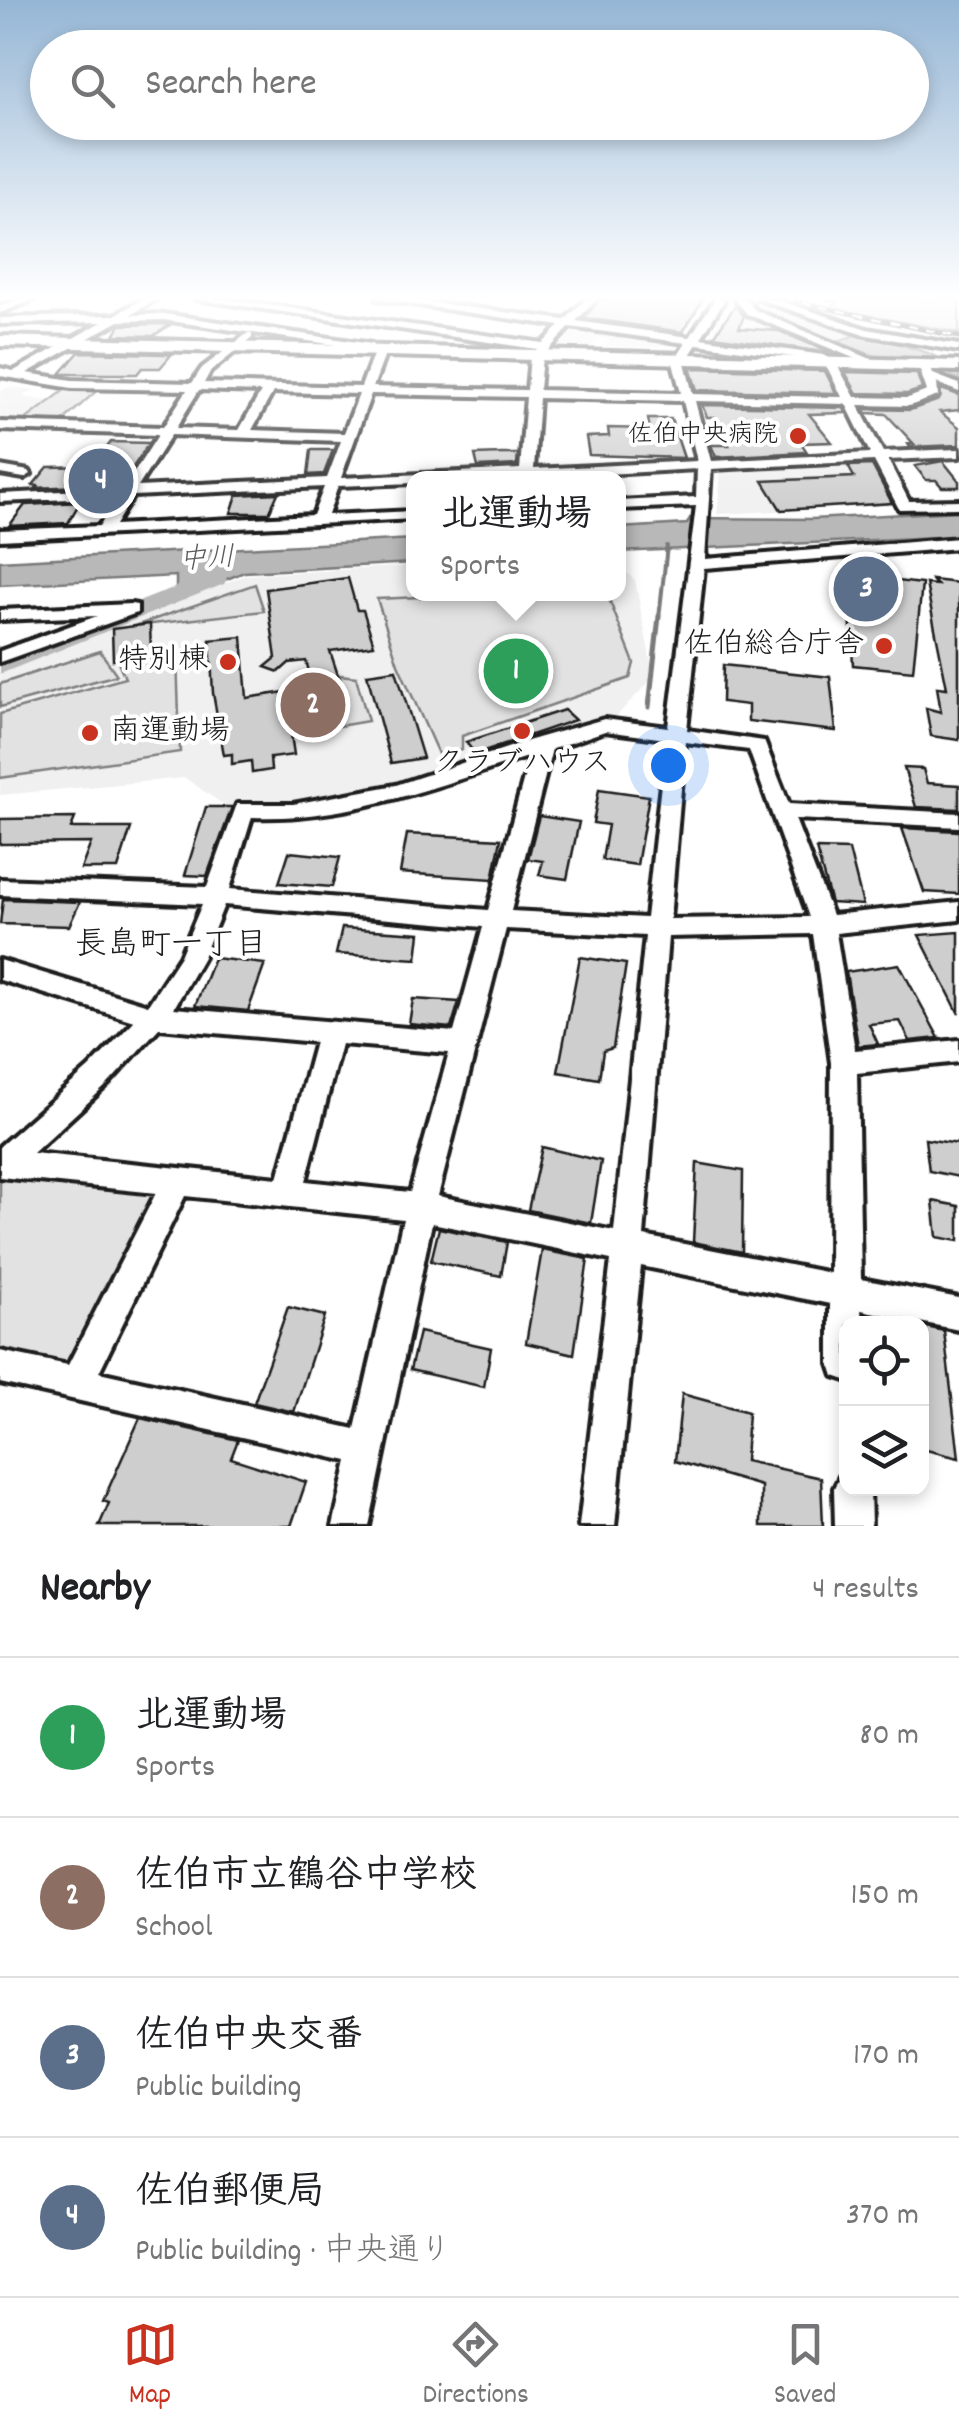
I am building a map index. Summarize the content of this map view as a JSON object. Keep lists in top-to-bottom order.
{
  "districts": ["長島町一丁目"],
  "water": ["中川"],
  "places": [
    "佐伯中央病院",
    "佐伯総合庁舎",
    "特別棟",
    "クラブハウス",
    "南運動場"
  ],
  "page": {
    "search": "Search here",
    "pins": [
      "4",
      "3",
      "1",
      "2"
    ],
    "popup": ["北運動場", "Sports"],
    "heading": ["Nearby", "4 results"],
    "list": [
      {
        "mark": "1",
        "name": "北運動場",
        "note": "Sports",
        "value": "80 m"
      },
      {
        "mark": "2",
        "name": "佐伯市立鶴谷中学校",
        "note": "School",
        "value": "150 m"
      },
      {
        "mark": "3",
        "name": "佐伯中央交番",
        "note": "Public building",
        "value": "170 m"
      },
      {
        "mark": "4",
        "name": "佐伯郵便局",
        "note": "Public building · 中央通り",
        "value": "370 m"
      }
    ],
    "nav": ["Map", "Directions", "Saved"]
  }
}
